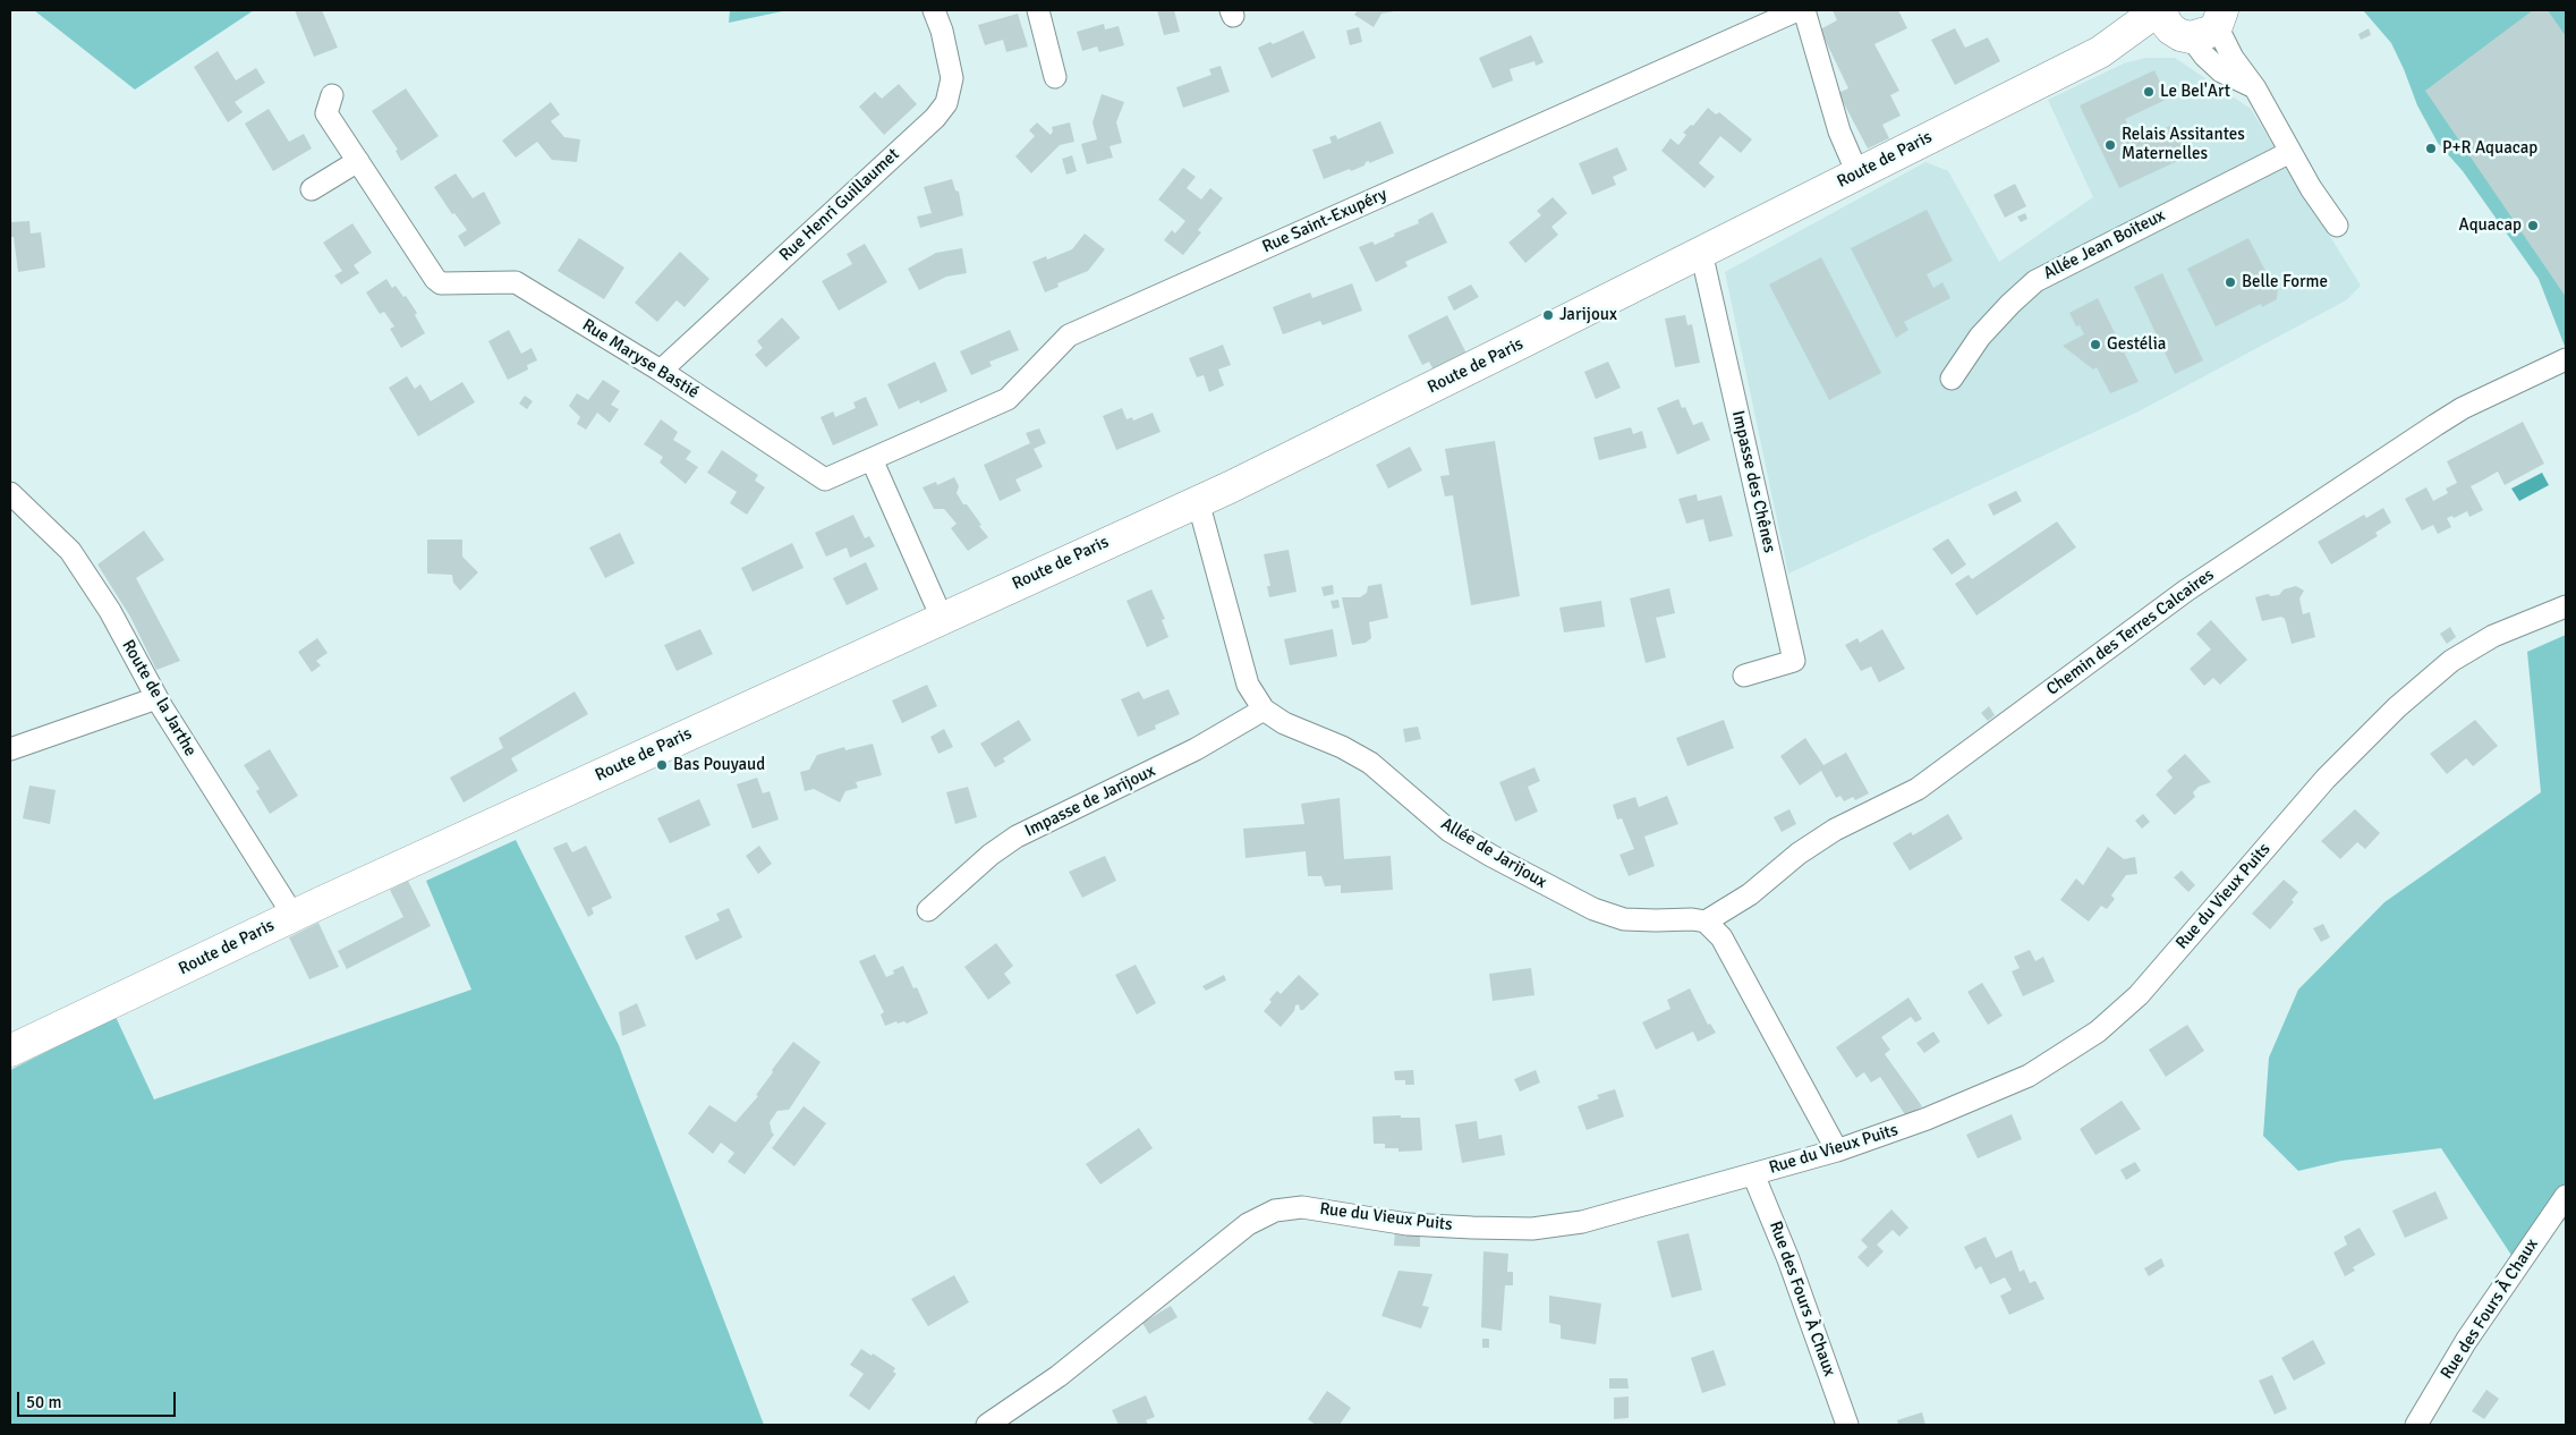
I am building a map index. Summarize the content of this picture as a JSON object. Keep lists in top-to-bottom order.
{
  "streets": {
    "main road": ["Route de Paris"],
    "street": [
      "Rue Henri Guillaumet",
      "Rue Saint-Exupéry",
      "Allée Jean Boiteux",
      "Rue Maryse Bastié",
      "Impasse des Chênes",
      "Chemin des Terres Calcaires",
      "Route de la Jarthe",
      "Impasse de Jarijoux",
      "Allée de Jarijoux",
      "Rue du Vieux Puits",
      "Rue des Fours À Chaux"
    ]
  },
  "crossings": [
    ["Route de Paris", "Impasse des Chênes"],
    ["Route de Paris", "Route de la Jarthe"],
    ["Route de Paris", "Allée de Jarijoux"],
    ["Rue Henri Guillaumet", "Rue Maryse Bastié"],
    ["Rue Saint-Exupéry", "Rue Maryse Bastié"],
    ["Chemin des Terres Calcaires", "Allée de Jarijoux"],
    ["Impasse de Jarijoux", "Allée de Jarijoux"],
    ["Rue du Vieux Puits", "Rue des Fours À Chaux"]
  ],
  "places": [
    "Le Bel'Art",
    "Relais Assitantes Maternelles",
    "P+R Aquacap",
    "Aquacap",
    "Belle Forme",
    "Jarijoux",
    "Gestélia",
    "Bas Pouyaud"
  ],
  "scale_bar": "50 m"
}
